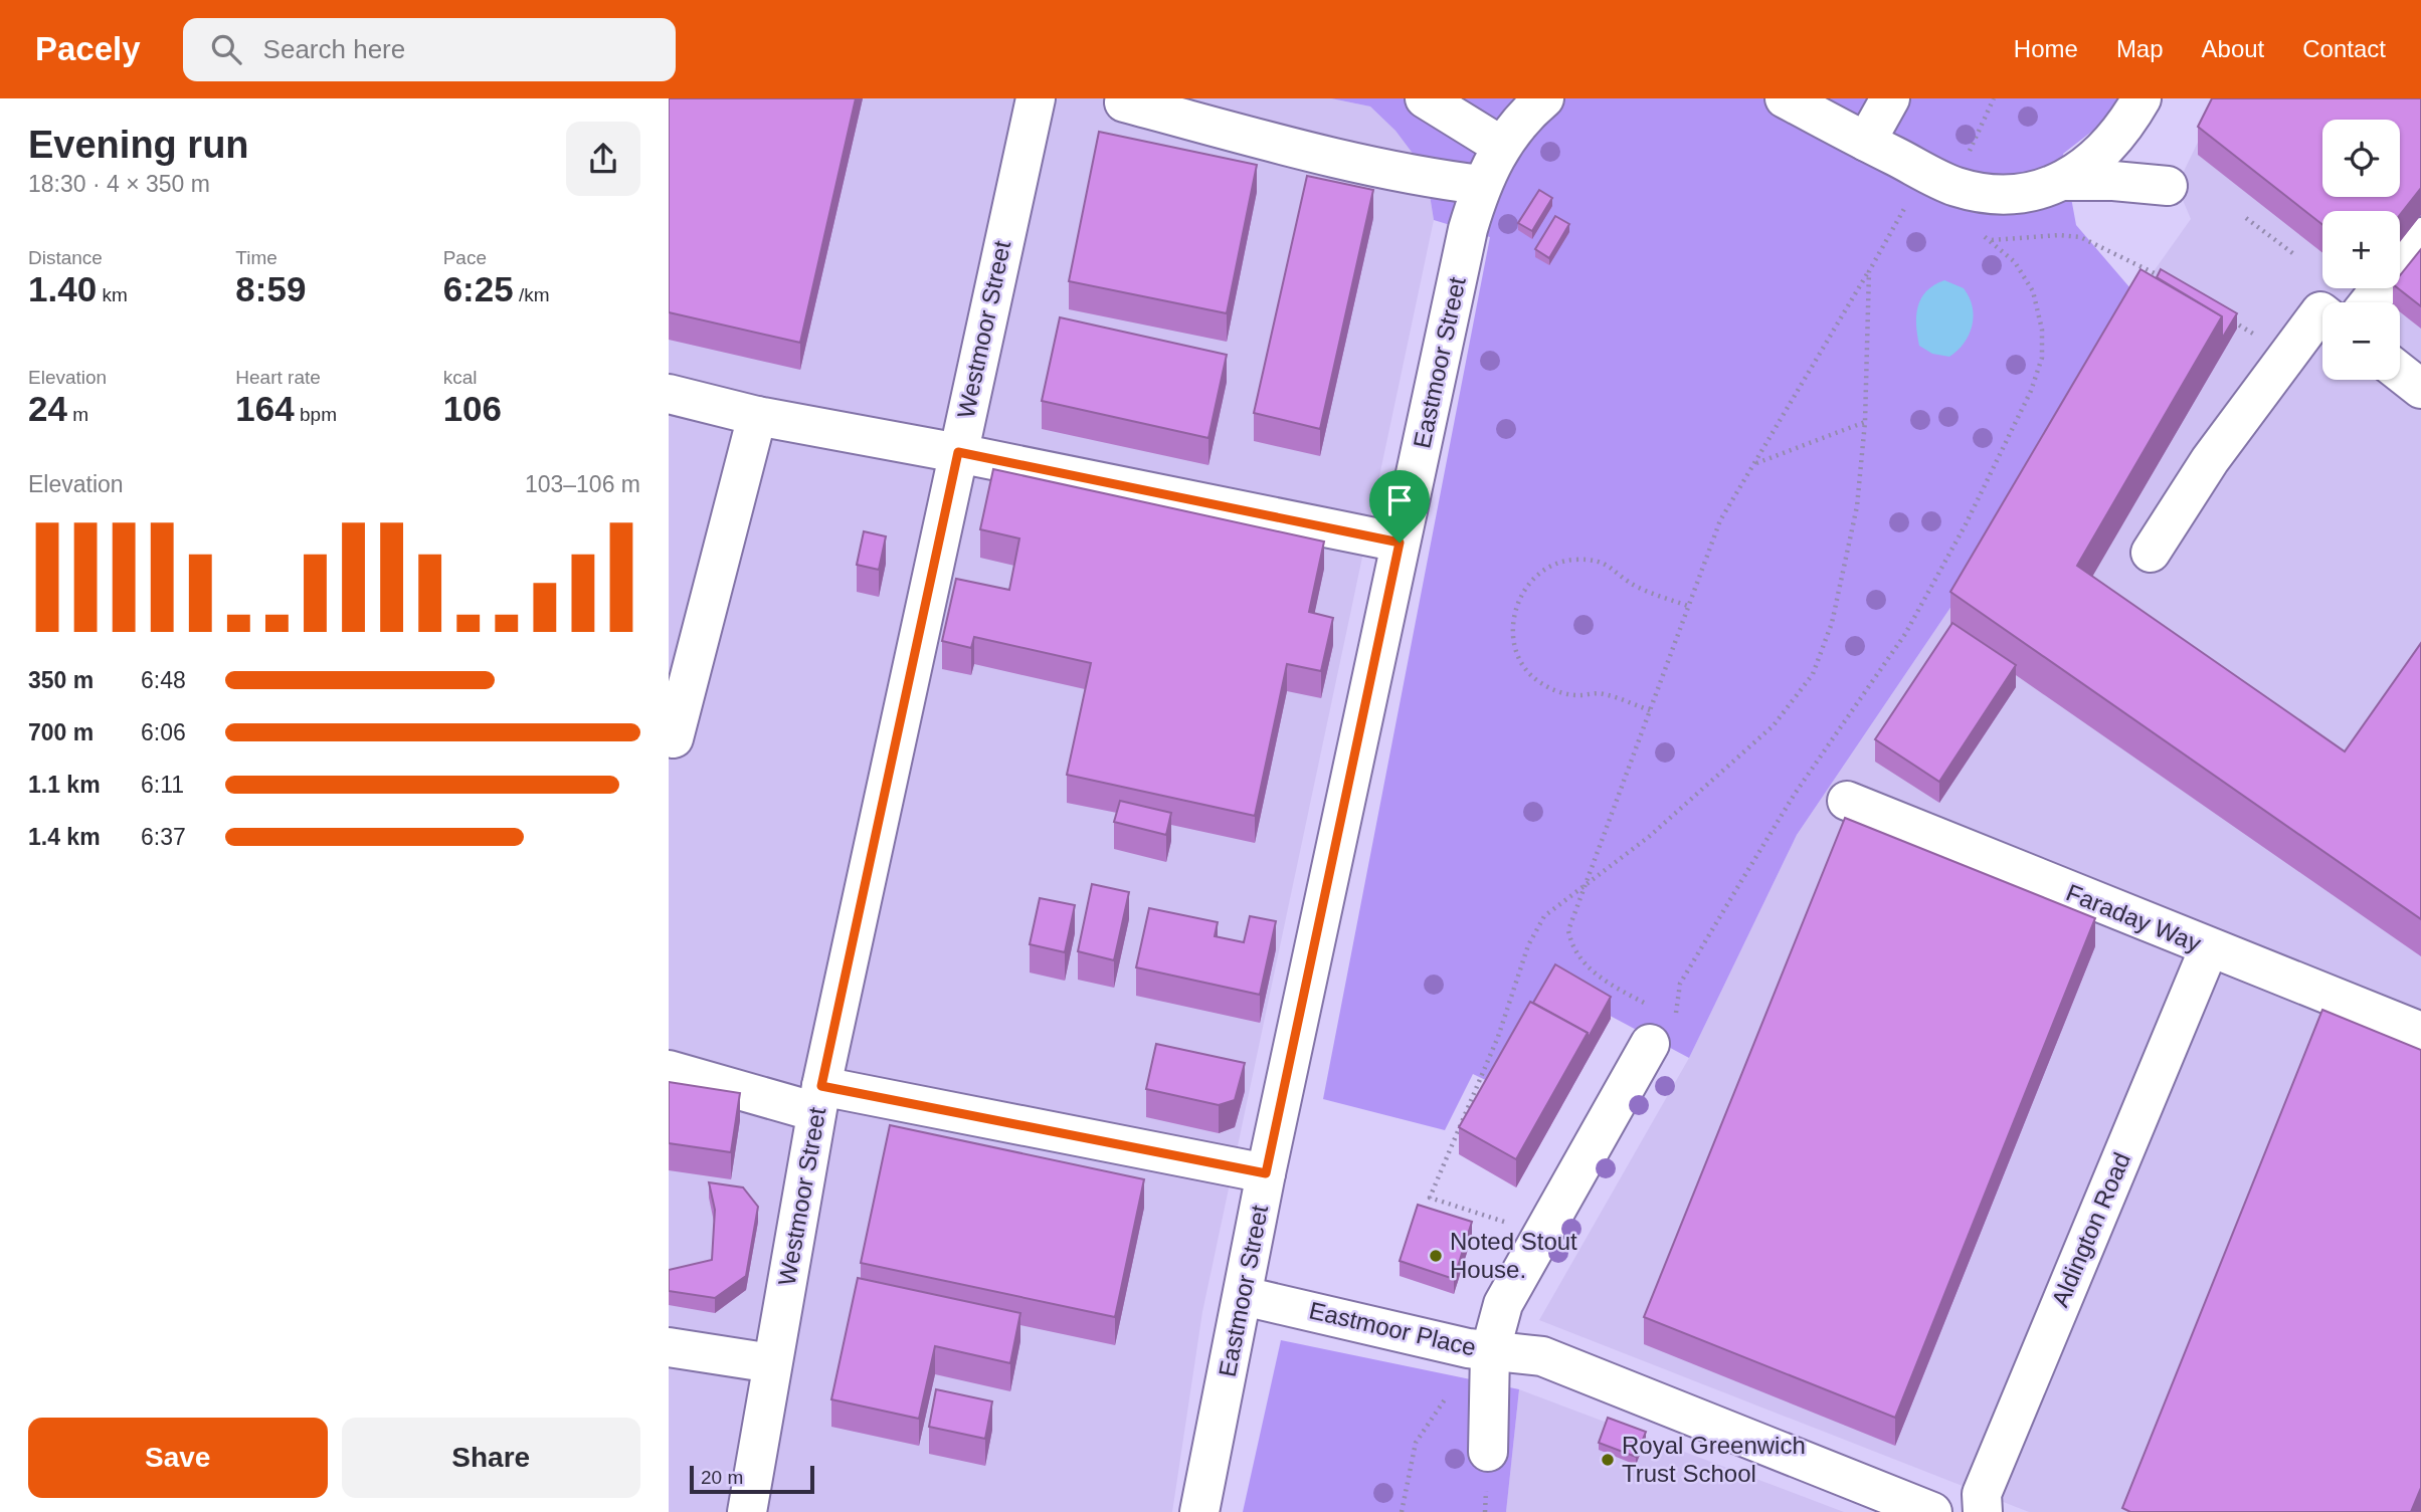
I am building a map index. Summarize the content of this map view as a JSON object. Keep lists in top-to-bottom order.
{
  "streets": {
    "street": [
      "Westmoor Street",
      "Eastmoor Street",
      "Faraday Way",
      "Aldington Road",
      "Eastmoor Place"
    ]
  },
  "crossings": [
    ["Eastmoor Street", "Eastmoor Place"],
    ["Faraday Way", "Aldington Road"]
  ],
  "places": ["Noted Stout House.", "Royal Greenwich Trust School"],
  "scale_bar": "20 m",
  "page": {
    "header": "Pacely",
    "search": "Search here",
    "nav": [
      "Home",
      "Map",
      "About",
      "Contact"
    ],
    "heading": ["Evening run", "18:30 · 4 × 350 m"],
    "map_buttons": ["+", "−"],
    "stats": [
      ["Distance", "1.40 km"],
      ["Time", "8:59"],
      ["Pace", "6:25 /km"],
      ["Elevation", "24 m"],
      ["Heart rate", "164 bpm"],
      ["kcal", "106"]
    ],
    "chart": ["Elevation", "103–106 m"],
    "list": [
      {
        "name": "350 m",
        "note": "6:48"
      },
      {
        "name": "700 m",
        "note": "6:06"
      },
      {
        "name": "1.1 km",
        "note": "6:11"
      },
      {
        "name": "1.4 km",
        "note": "6:37"
      }
    ],
    "buttons": ["Save", "Share"],
    "scale": "20 m"
  }
}
